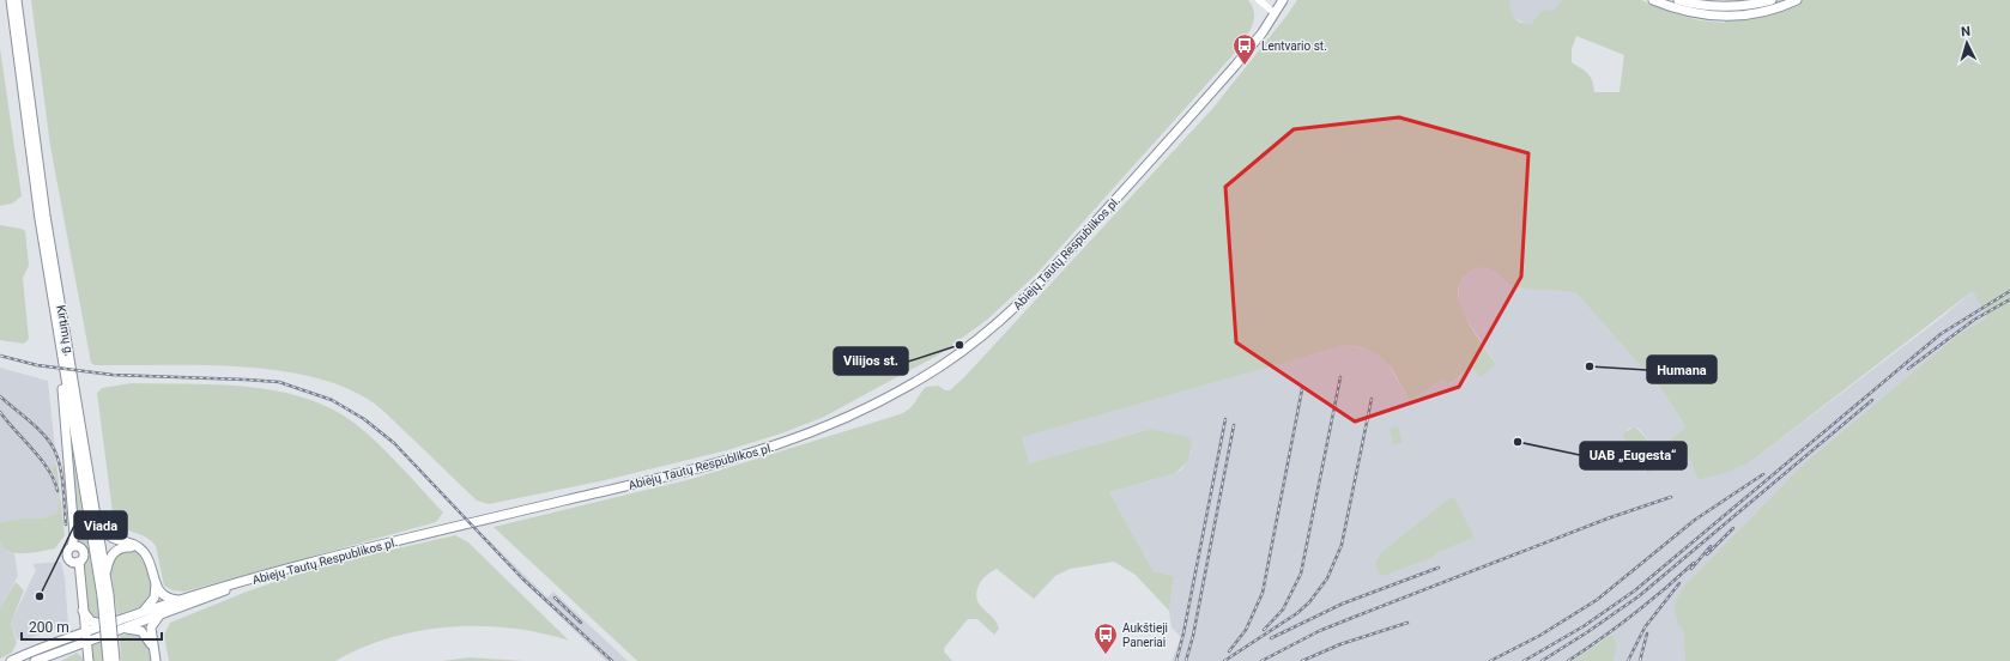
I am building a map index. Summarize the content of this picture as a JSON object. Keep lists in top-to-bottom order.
{
  "streets": {
    "highway": ["Abiejų Tautų Respublikos pl.", "Kirtimų g."]
  },
  "places": {
    "bus stop": ["Lentvario st.", "Aukštieji Paneriai"],
    "other": [
      "Vilijos st.",
      "Humana",
      "UAB „Eugesta“",
      "Viada"
    ]
  },
  "scale_bar": "200 m",
  "north": "top"
}
